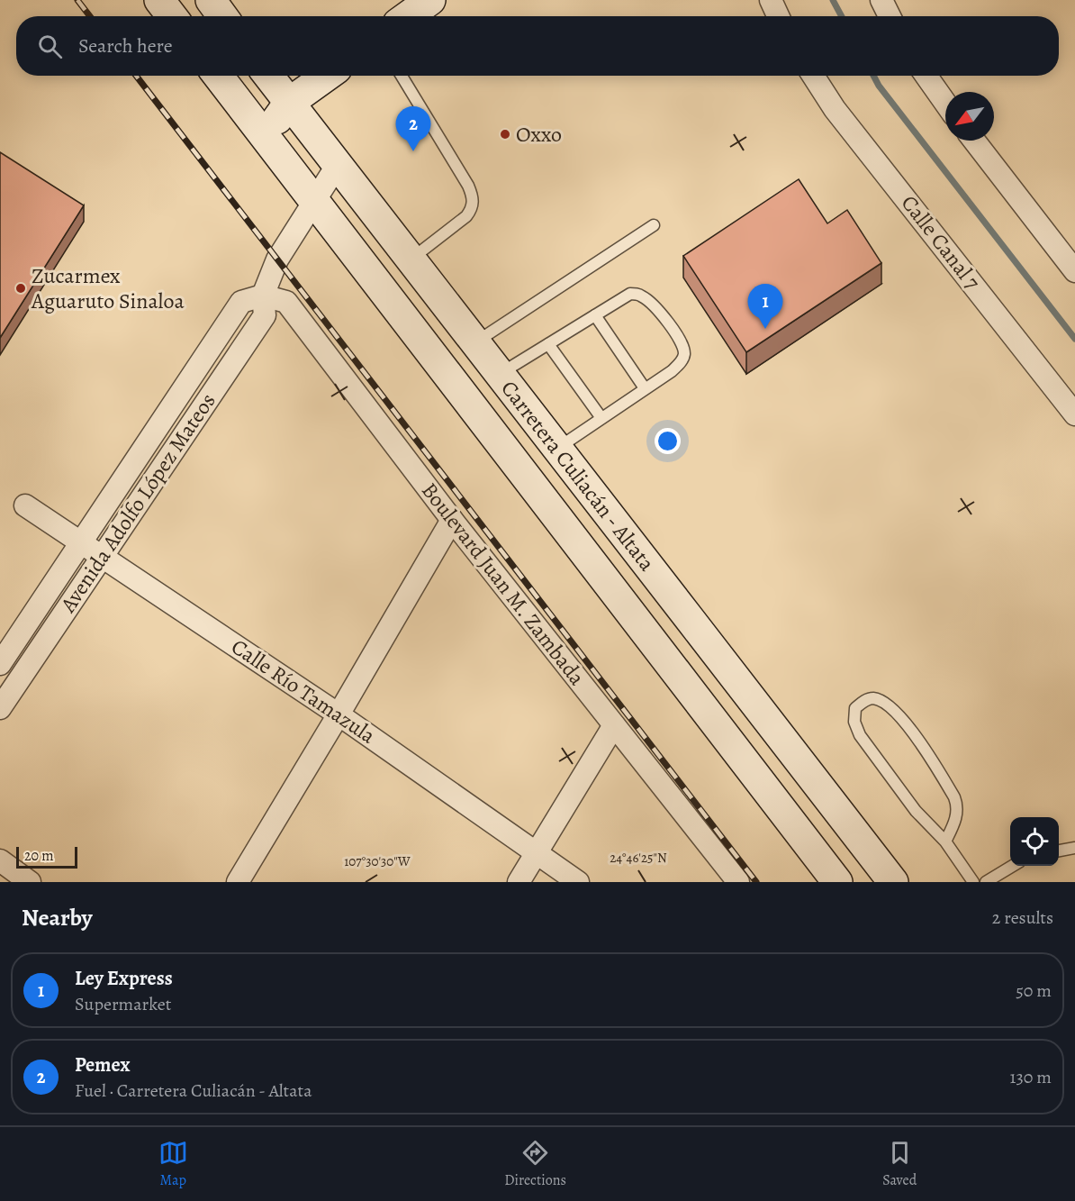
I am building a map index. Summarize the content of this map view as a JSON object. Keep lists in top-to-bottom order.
{
  "streets": {
    "main road": ["Carretera Culiacán - Altata"],
    "street": [
      "Calle Canal 7",
      "Avenida Adolfo López Mateos",
      "Boulevard Juan M. Zambada",
      "Calle Río Tamazula"
    ]
  },
  "crossings": [
    ["Carretera Culiacán - Altata", "Avenida Adolfo López Mateos"],
    ["Avenida Adolfo López Mateos", "Boulevard Juan M. Zambada"],
    ["Avenida Adolfo López Mateos", "Calle Río Tamazula"]
  ],
  "places": ["Oxxo", "Zucarmex Aguaruto Sinaloa"],
  "scale_bar": "20 m",
  "north": "bottom left",
  "page": {
    "search": "Search here",
    "pins": ["2", "1"],
    "scale": "20 m",
    "heading": ["Nearby", "2 results"],
    "list": [
      {
        "mark": "1",
        "name": "Ley Express",
        "note": "Supermarket",
        "value": "50 m"
      },
      {
        "mark": "2",
        "name": "Pemex",
        "note": "Fuel · Carretera Culiacán - Altata",
        "value": "130 m"
      }
    ],
    "nav": ["Map", "Directions", "Saved"]
  },
  "coordinates": ["24°46'25\"N", "107°30'30\"W"]
}
